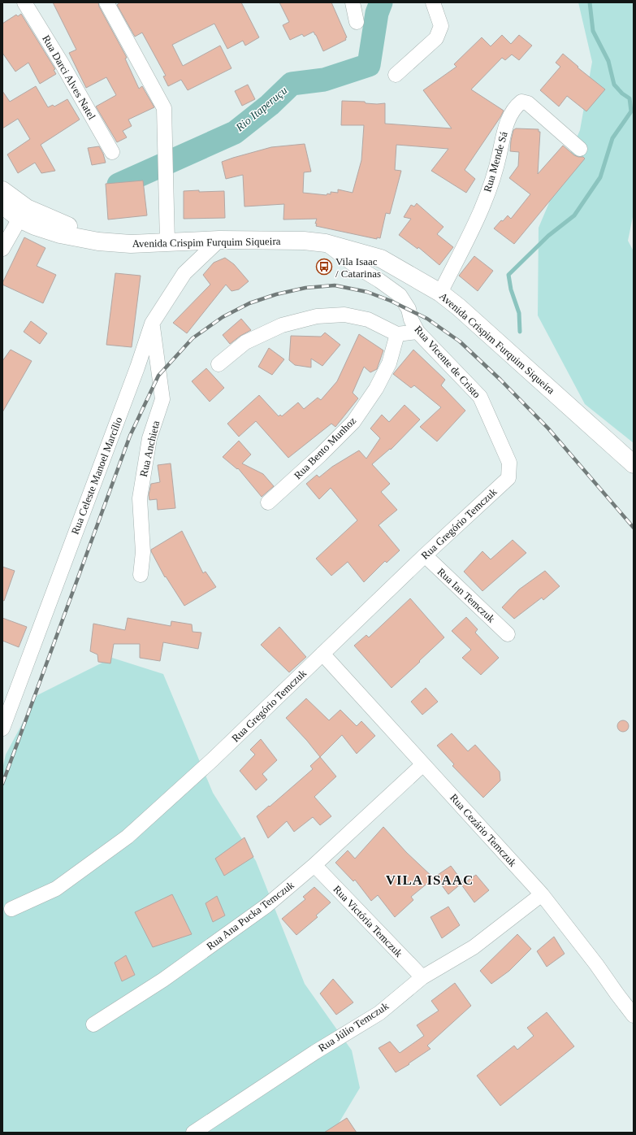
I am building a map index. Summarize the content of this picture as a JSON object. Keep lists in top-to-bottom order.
{
  "streets": {
    "main road": ["Avenida Crispim Furquim Siqueira"],
    "street": [
      "Rua Darci Alves Natel",
      "Rua Mende Sá",
      "Rua Vicente de Cristo",
      "Rua Bento Munhoz",
      "Rua Anchieta",
      "Rua Celeste Manoel Marcílio",
      "Rua Gregório Temczuk",
      "Rua Ian Temczuk",
      "Rua Cezário Temczuk",
      "Rua Ana Pucka Temczuk",
      "Rua Victória Temczuk",
      "Rua Júlio Temczuk"
    ]
  },
  "crossings": [
    ["Rua Mende Sá", "Avenida Crispim Furquim Siqueira"],
    ["Avenida Crispim Furquim Siqueira", "Rua Vicente de Cristo"],
    ["Avenida Crispim Furquim Siqueira", "Rua Celeste Manoel Marcílio"],
    ["Rua Vicente de Cristo", "Rua Gregório Temczuk"],
    ["Rua Anchieta", "Rua Celeste Manoel Marcílio"],
    ["Rua Gregório Temczuk", "Rua Ian Temczuk"],
    ["Rua Gregório Temczuk", "Rua Cezário Temczuk"],
    ["Rua Cezário Temczuk", "Rua Ana Pucka Temczuk"],
    ["Rua Cezário Temczuk", "Rua Júlio Temczuk"],
    ["Rua Ana Pucka Temczuk", "Rua Victória Temczuk"],
    ["Rua Victória Temczuk", "Rua Júlio Temczuk"]
  ],
  "districts": ["VILA ISAAC"],
  "water": ["Rio Itaperuçu"],
  "places": {
    "bus stop": ["Vila Isaac / Catarinas"]
  }
}
